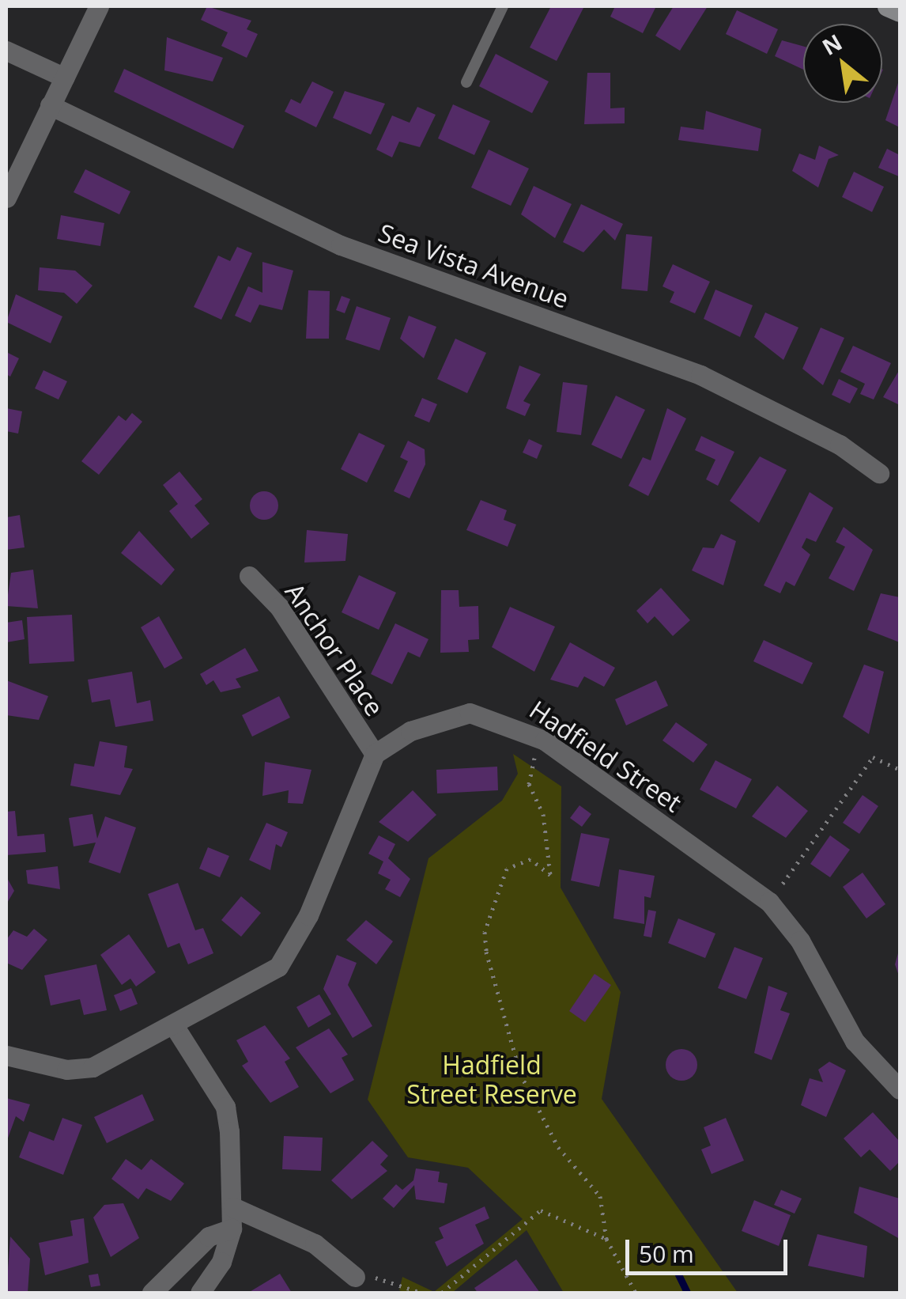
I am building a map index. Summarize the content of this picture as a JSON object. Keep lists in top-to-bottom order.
{
  "streets": {
    "street": ["Sea Vista Avenue", "Anchor Place", "Hadfield Street"]
  },
  "crossings": [
    ["Anchor Place", "Hadfield Street"]
  ],
  "parks": ["Hadfield Street Reserve"],
  "scale_bar": "50 m",
  "north": "top left"
}
